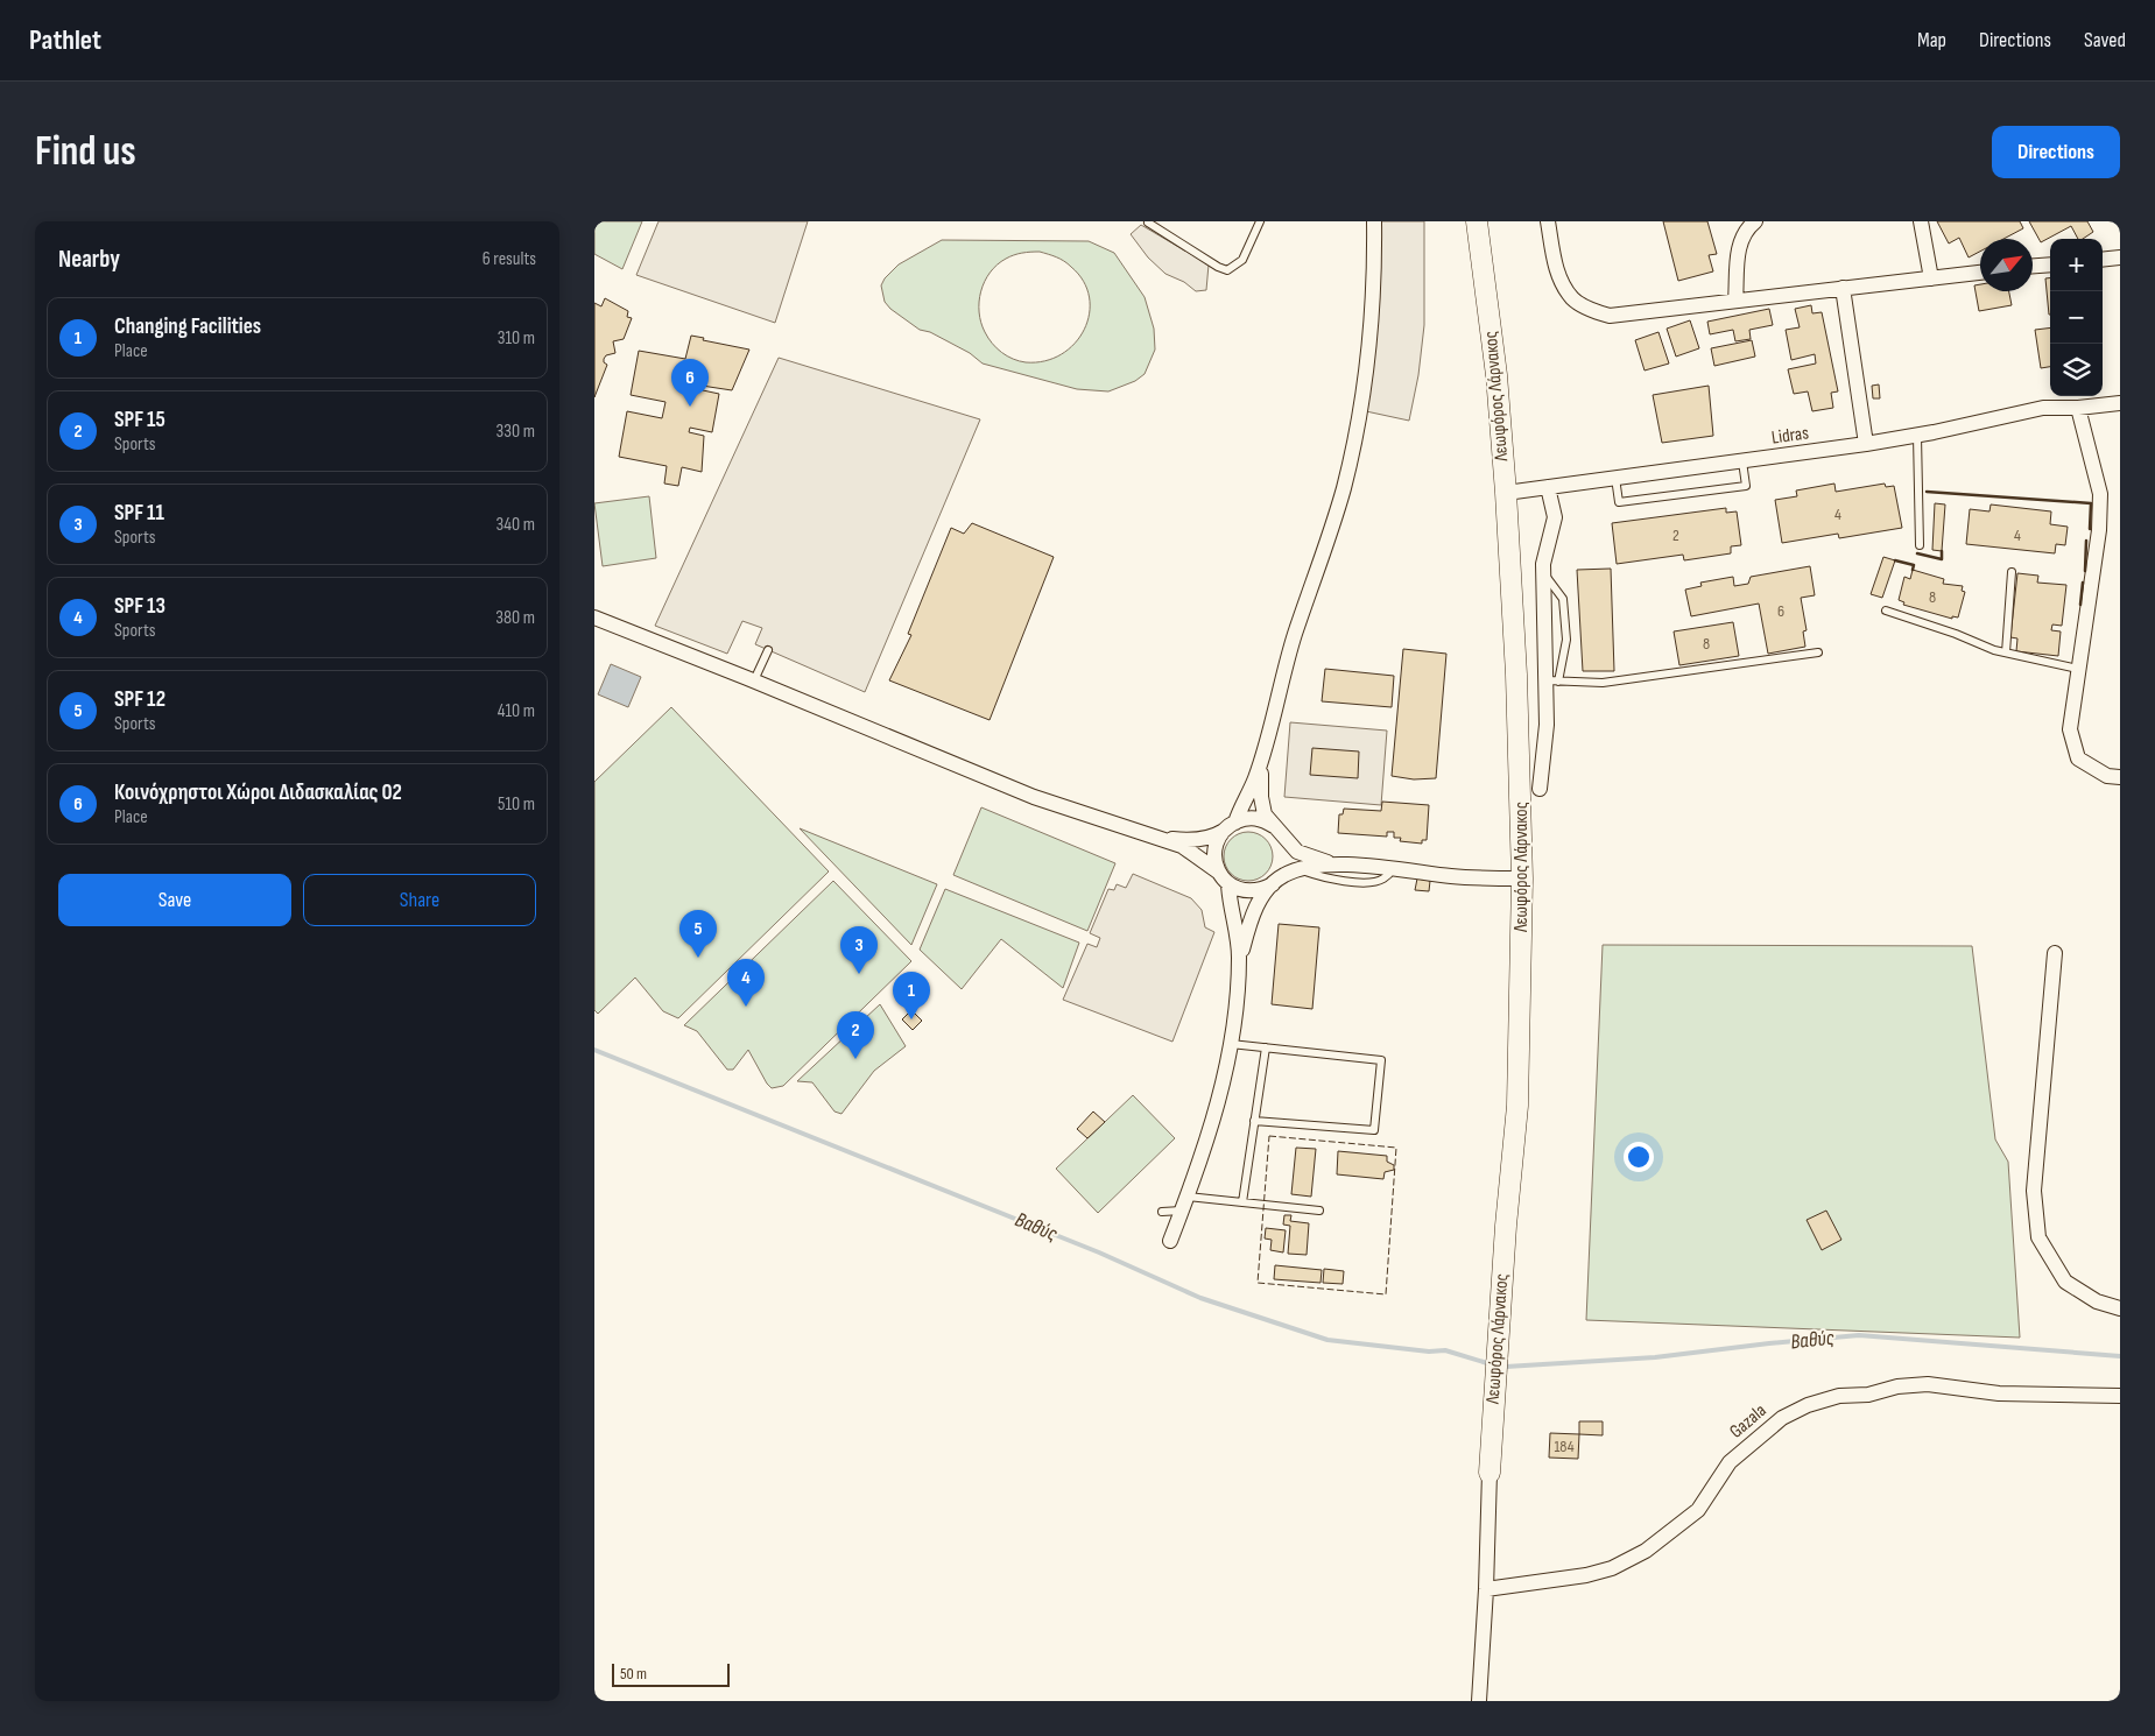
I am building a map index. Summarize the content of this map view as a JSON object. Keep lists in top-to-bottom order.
{
  "streets": {
    "main road": ["Λεωφόρος Λάρνακος"],
    "street": ["Lidras", "Gazala"]
  },
  "crossings": [
    ["Λεωφόρος Λάρνακος", "Lidras"],
    ["Λεωφόρος Λάρνακος", "Gazala"]
  ],
  "water": ["Βαθύς"],
  "house_numbers": [
    "4",
    "2",
    "4",
    "8",
    "6",
    "8",
    "184"
  ],
  "scale_bar": "50 m",
  "north": "top right",
  "page": {
    "header": "Pathlet",
    "nav": ["Map", "Directions", "Saved"],
    "buttons": [
      "Directions",
      ["Save", "Share"]
    ],
    "title": "Find us",
    "heading": ["Nearby", "6 results"],
    "map_buttons": ["+", "−"],
    "list": [
      {
        "mark": "1",
        "name": "Changing Facilities",
        "note": "Place",
        "value": "310 m"
      },
      {
        "mark": "2",
        "name": "SPF 15",
        "note": "Sports",
        "value": "330 m"
      },
      {
        "mark": "3",
        "name": "SPF 11",
        "note": "Sports",
        "value": "340 m"
      },
      {
        "mark": "4",
        "name": "SPF 13",
        "note": "Sports",
        "value": "380 m"
      },
      {
        "mark": "5",
        "name": "SPF 12",
        "note": "Sports",
        "value": "410 m"
      },
      {
        "mark": "6",
        "name": "Κοινόχρηστοι Χώροι Διδασκαλίας 02",
        "note": "Place",
        "value": "510 m"
      }
    ],
    "pins": [
      "6",
      "5",
      "3",
      "4",
      "1",
      "2"
    ],
    "scale": "50 m"
  }
}
